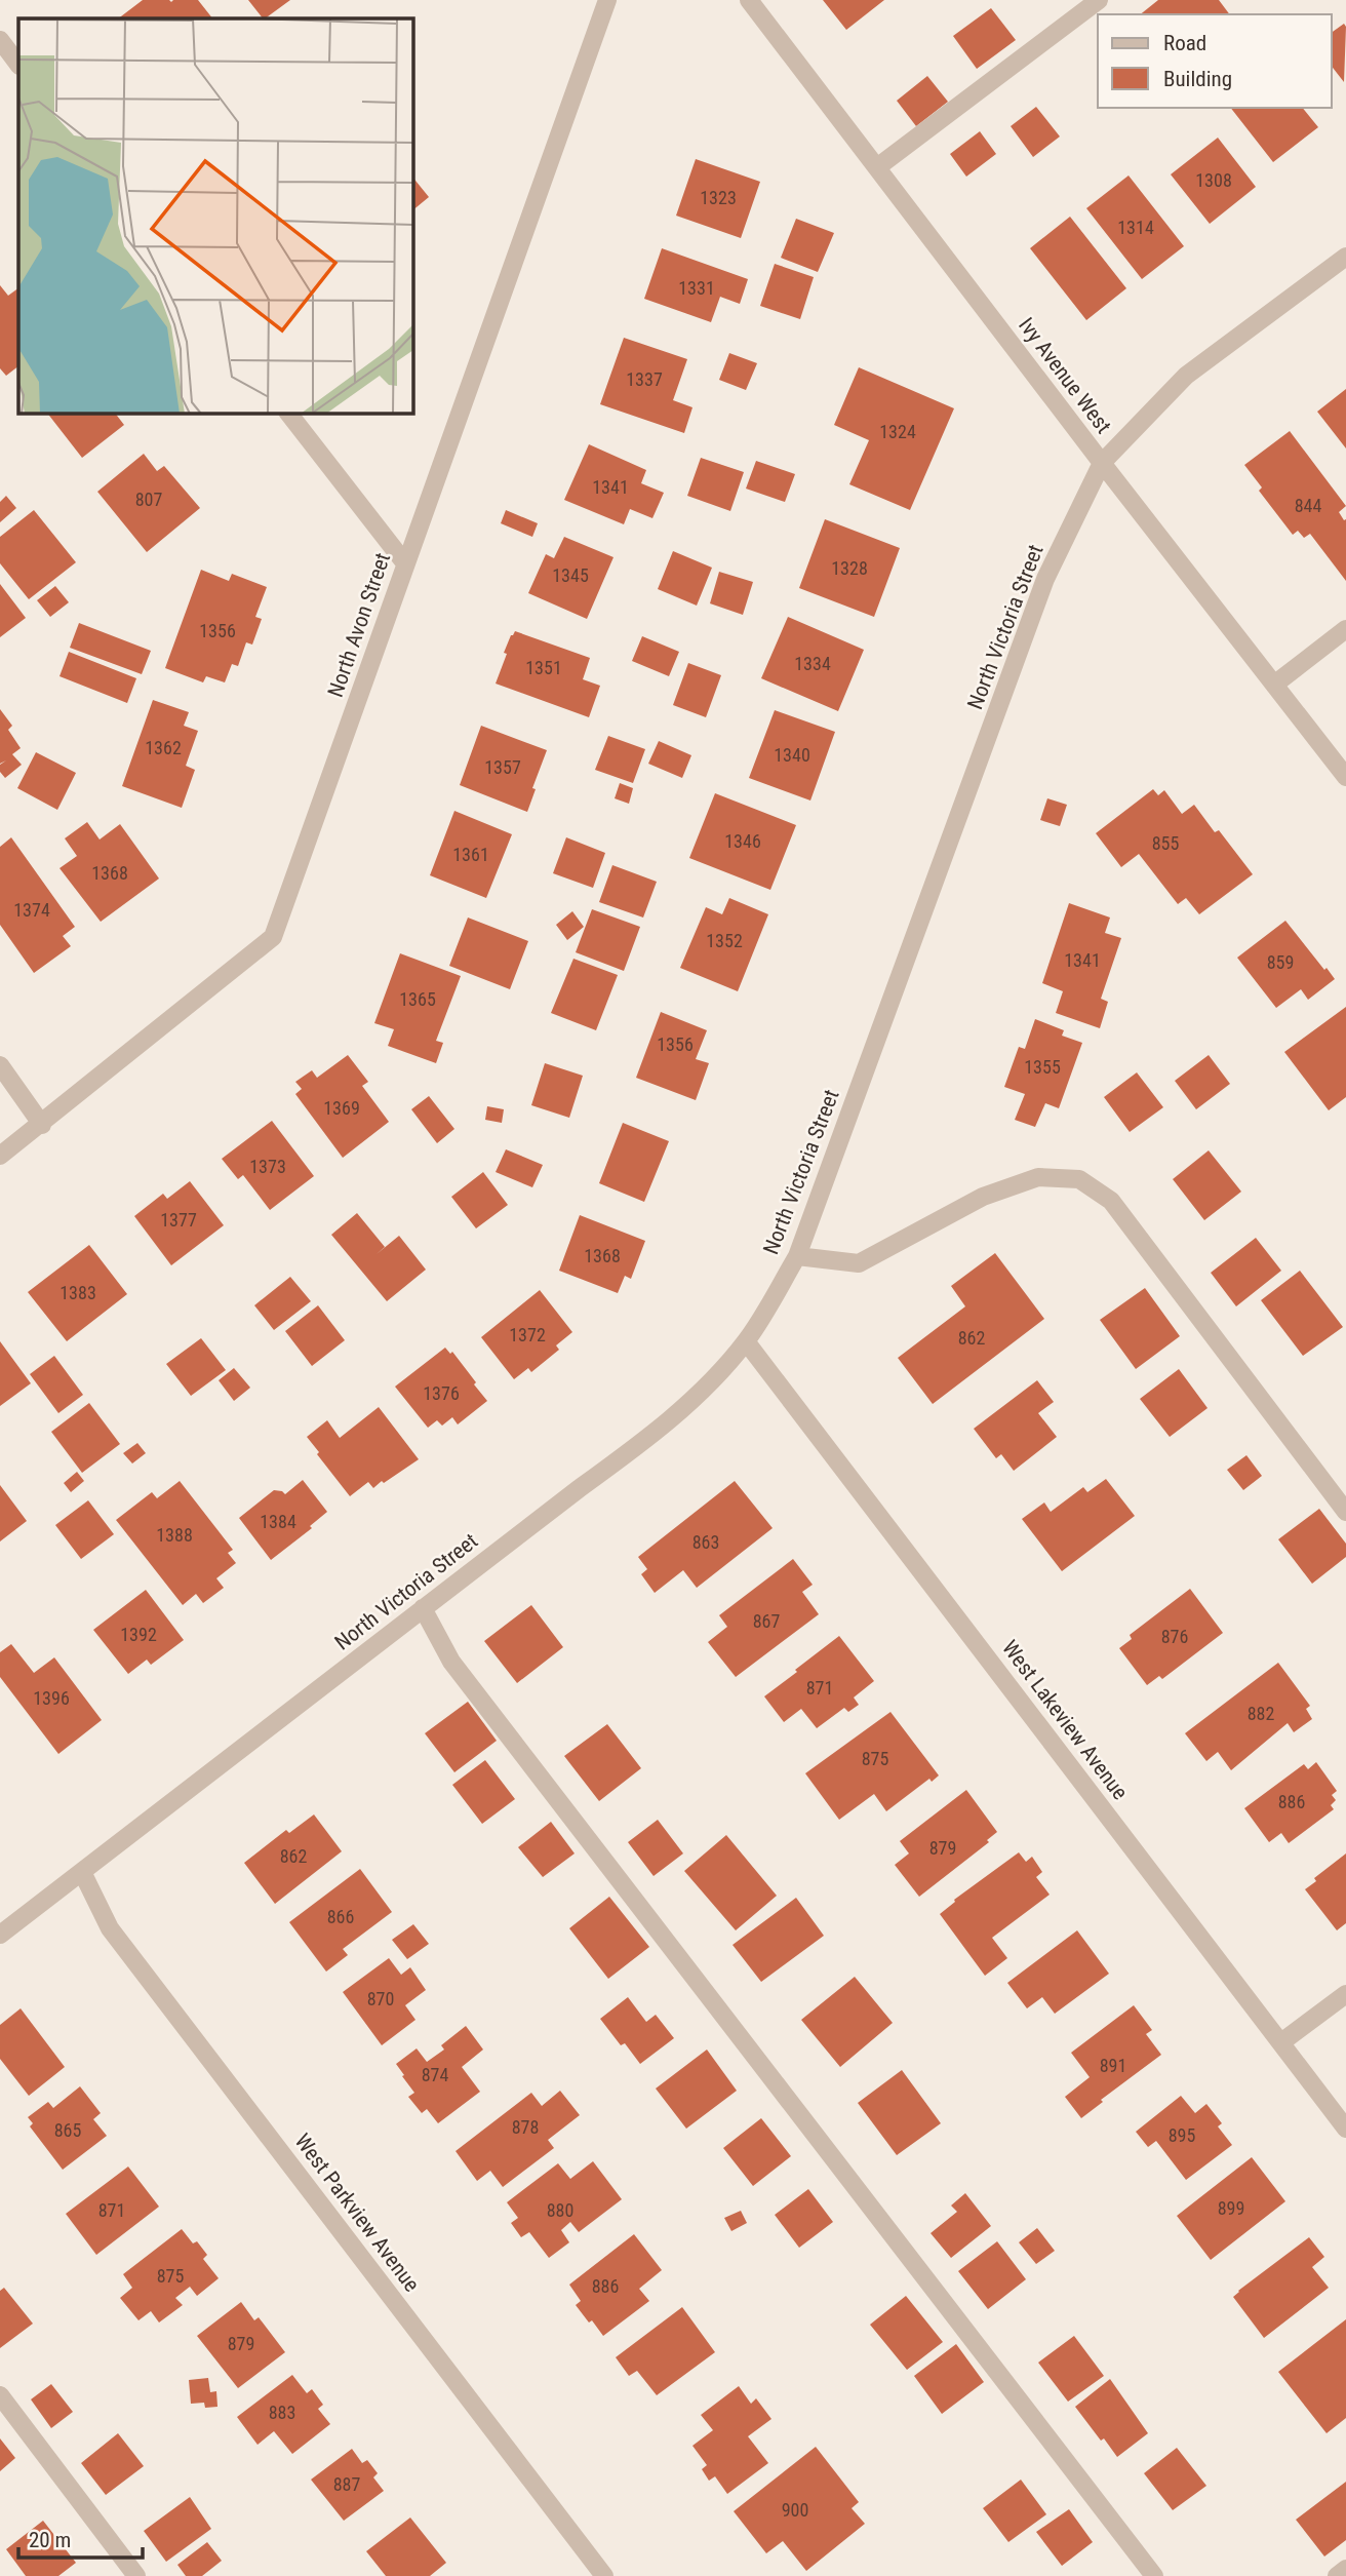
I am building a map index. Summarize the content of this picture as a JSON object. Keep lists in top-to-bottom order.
{
  "streets": {
    "street": [
      "Ivy Avenue West",
      "North Avon Street",
      "North Victoria Street",
      "West Lakeview Avenue",
      "West Parkview Avenue"
    ]
  },
  "crossings": [
    ["Ivy Avenue West", "North Victoria Street"],
    ["North Victoria Street", "West Lakeview Avenue"],
    ["North Victoria Street", "West Parkview Avenue"]
  ],
  "house_numbers": [
    "1308",
    "1323",
    "1314",
    "1331",
    "1337",
    "1324",
    "1341",
    "807",
    "844",
    "1328",
    "1345",
    "1356",
    "1334",
    "1351",
    "1362",
    "1340",
    "1357",
    "1346",
    "855",
    "1361",
    "1368",
    "1374",
    "1352",
    "1341",
    "859",
    "1365",
    "1356",
    "1355",
    "1369",
    "1373",
    "1377",
    "1368",
    "1383",
    "1372",
    "862",
    "1376",
    "1384",
    "1388",
    "863",
    "867",
    "1392",
    "876",
    "871",
    "1396",
    "882",
    "875",
    "886",
    "879",
    "862",
    "866",
    "870",
    "891",
    "874",
    "878",
    "865",
    "895",
    "899",
    "871",
    "880",
    "875",
    "886",
    "879",
    "883",
    "887",
    "900"
  ],
  "legend": ["Road", "Building"],
  "scale_bar": "20 m"
}
